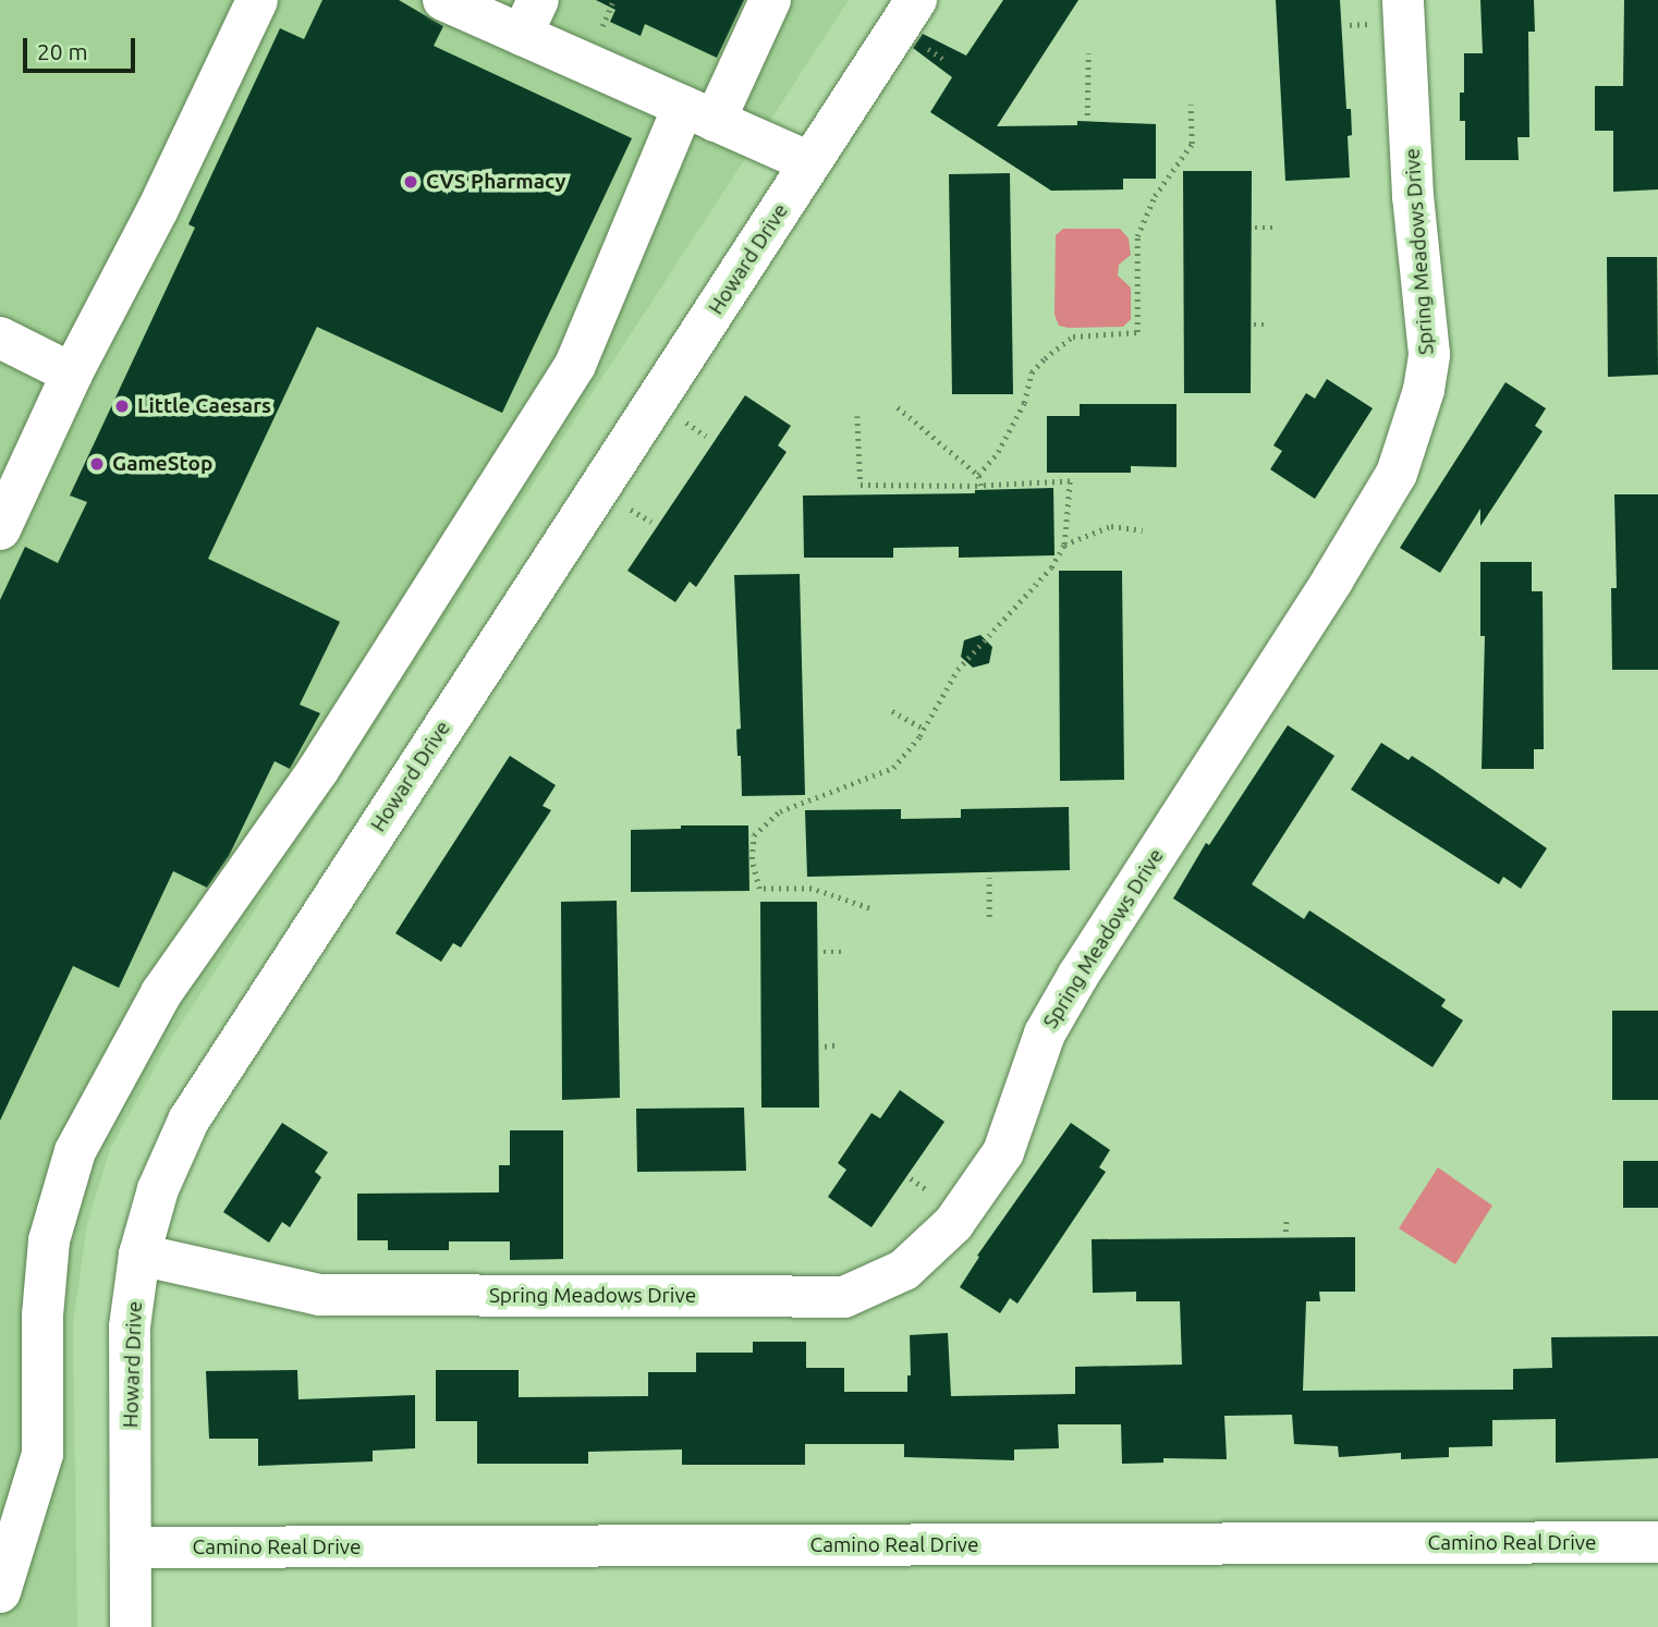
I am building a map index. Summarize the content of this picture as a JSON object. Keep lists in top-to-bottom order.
{
  "streets": {
    "street": ["Spring Meadows Drive", "Howard Drive", "Camino Real Drive"]
  },
  "crossings": [
    ["Spring Meadows Drive", "Howard Drive"],
    ["Howard Drive", "Camino Real Drive"]
  ],
  "places": ["CVS Pharmacy", "Little Caesars", "GameStop"],
  "scale_bar": "20 m"
}
